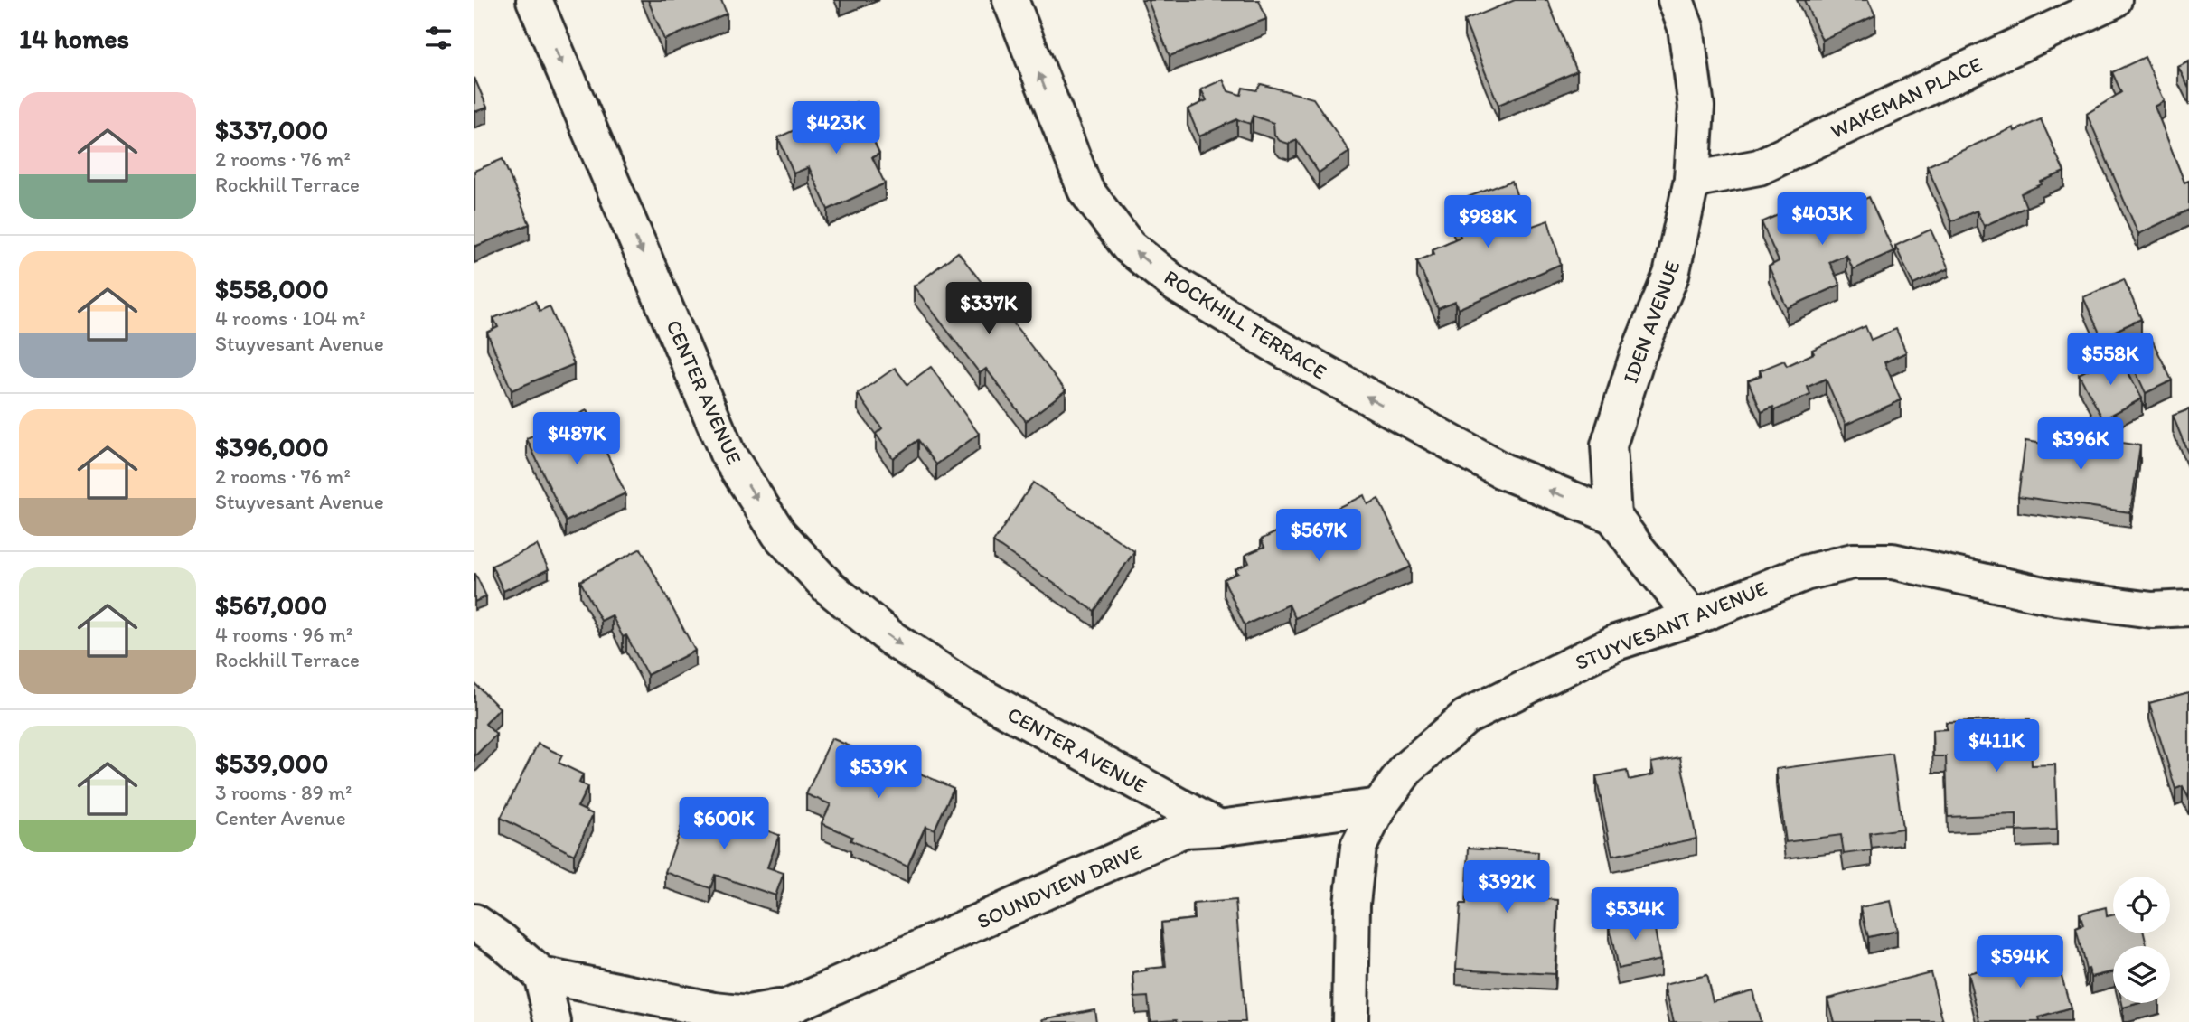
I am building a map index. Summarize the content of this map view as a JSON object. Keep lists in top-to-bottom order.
{
  "streets": {
    "street": [
      "WAKEMAN PLACE",
      "IDEN AVENUE",
      "ROCKHILL TERRACE",
      "CENTER AVENUE",
      "STUYVESANT AVENUE",
      "SOUNDVIEW DRIVE"
    ]
  },
  "crossings": [
    ["WAKEMAN PLACE", "IDEN AVENUE"],
    ["IDEN AVENUE", "ROCKHILL TERRACE"],
    ["CENTER AVENUE", "SOUNDVIEW DRIVE"],
    ["STUYVESANT AVENUE", "SOUNDVIEW DRIVE"]
  ],
  "one_way": ["ROCKHILL TERRACE", "CENTER AVENUE"],
  "page": {
    "heading": "14 homes",
    "list": [
      {
        "name": "$337,000",
        "note": "2 rooms · 76 m² · Rockhill Terrace"
      },
      {
        "name": "$558,000",
        "note": "4 rooms · 104 m² · Stuyvesant Avenue"
      },
      {
        "name": "$396,000",
        "note": "2 rooms · 76 m² · Stuyvesant Avenue"
      },
      {
        "name": "$567,000",
        "note": "4 rooms · 96 m² · Rockhill Terrace"
      },
      {
        "name": "$539,000",
        "note": "3 rooms · 89 m² · Center Avenue"
      }
    ],
    "price": [
      "$423K",
      "$403K",
      "$988K",
      "$337K",
      "$558K",
      "$487K",
      "$396K",
      "$567K",
      "$411K",
      "$539K",
      "$600K",
      "$392K",
      "$534K",
      "$594K"
    ]
  }
}
